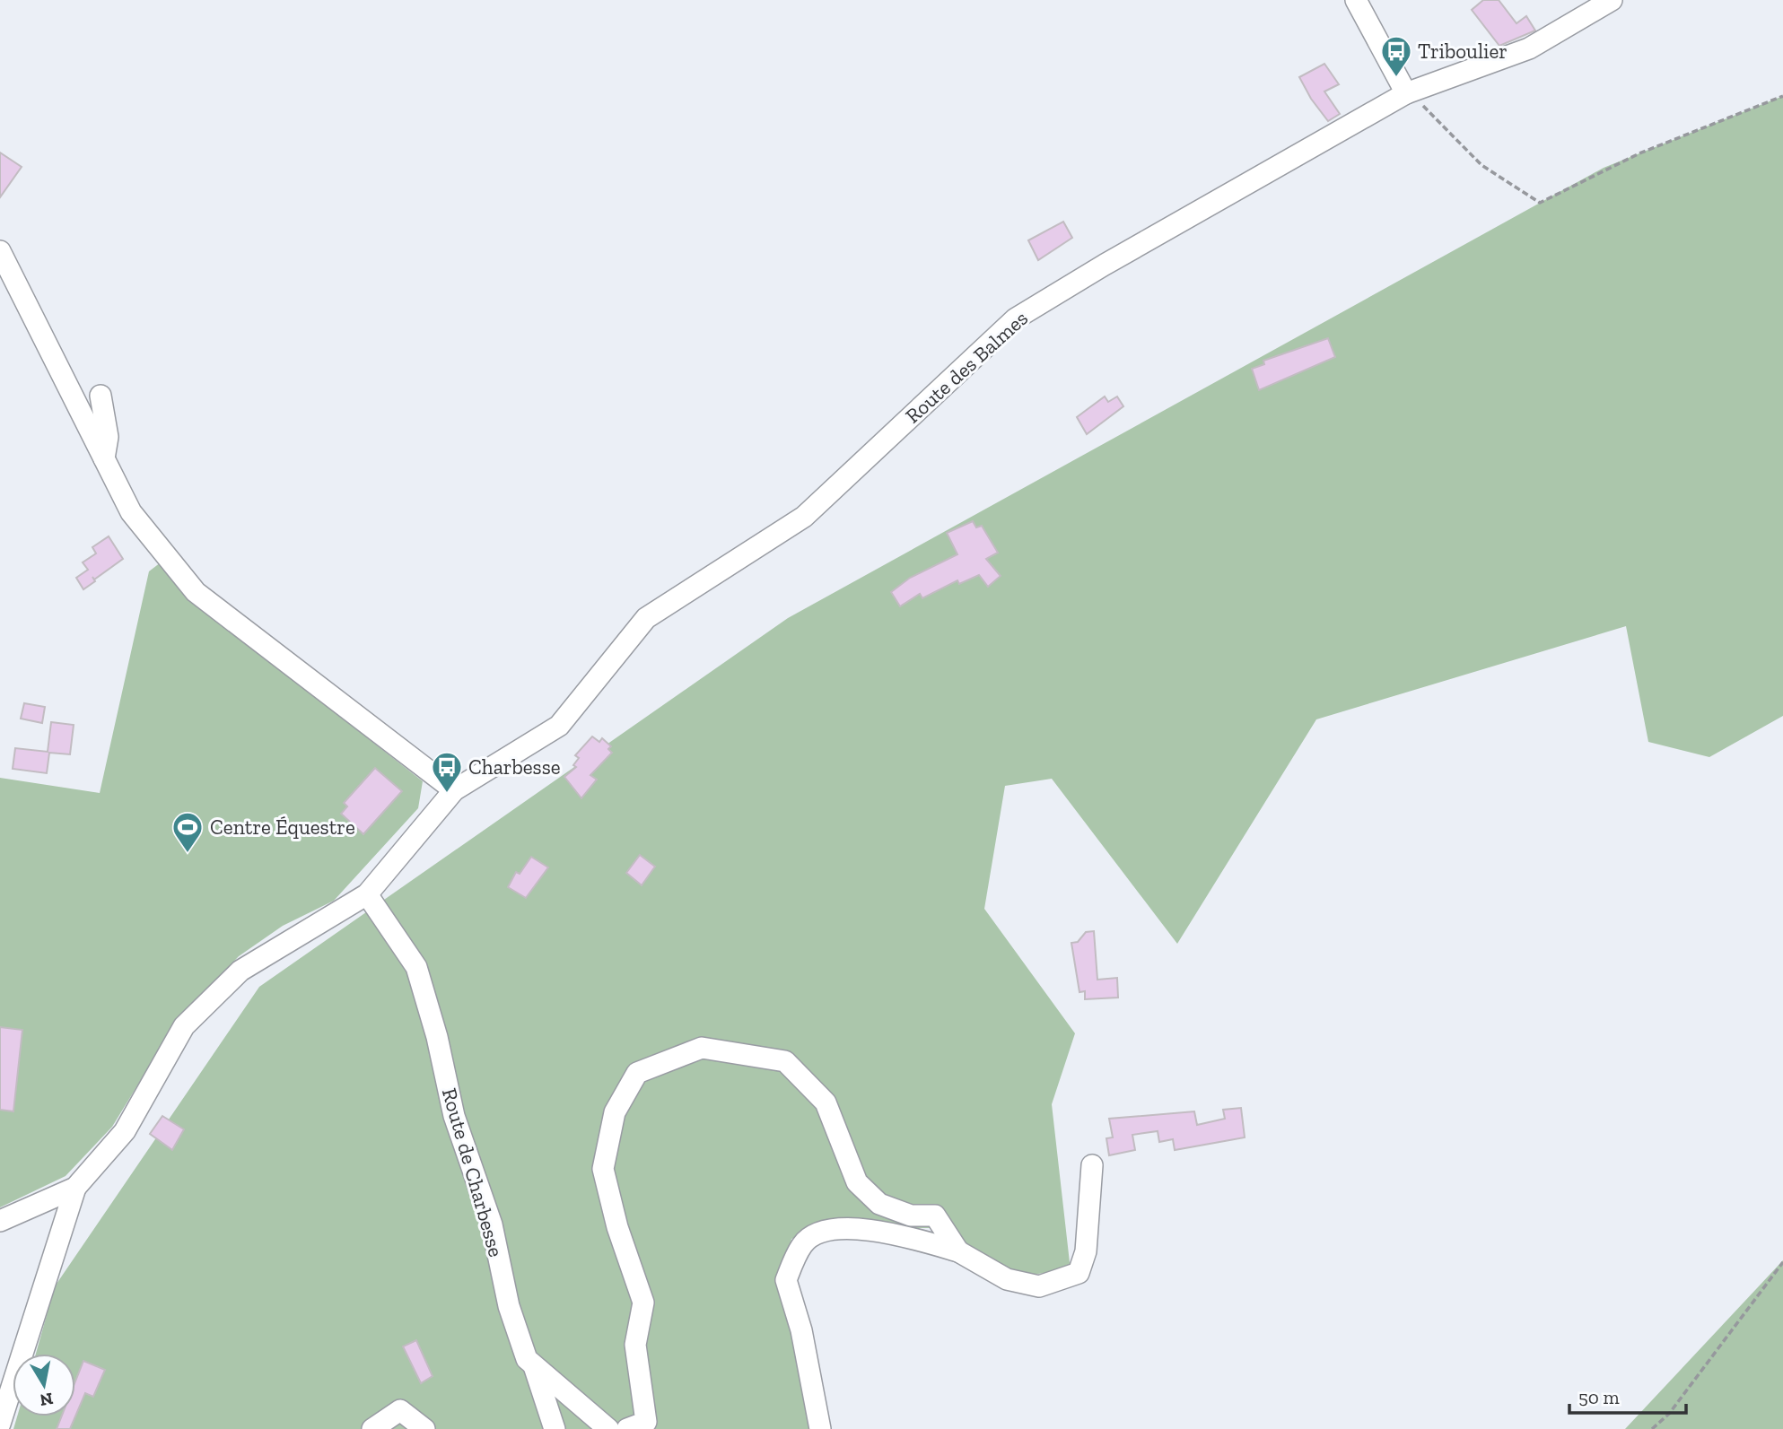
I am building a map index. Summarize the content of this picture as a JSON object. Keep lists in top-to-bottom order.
{
  "streets": {
    "street": ["Route des Balmes", "Route de Charbesse"]
  },
  "crossings": [
    ["Route des Balmes", "Route de Charbesse"]
  ],
  "places": {
    "bus stop": ["Triboulier", "Charbesse"],
    "sports": ["Centre Équestre"]
  },
  "scale_bar": "50 m",
  "north": "bottom"
}
